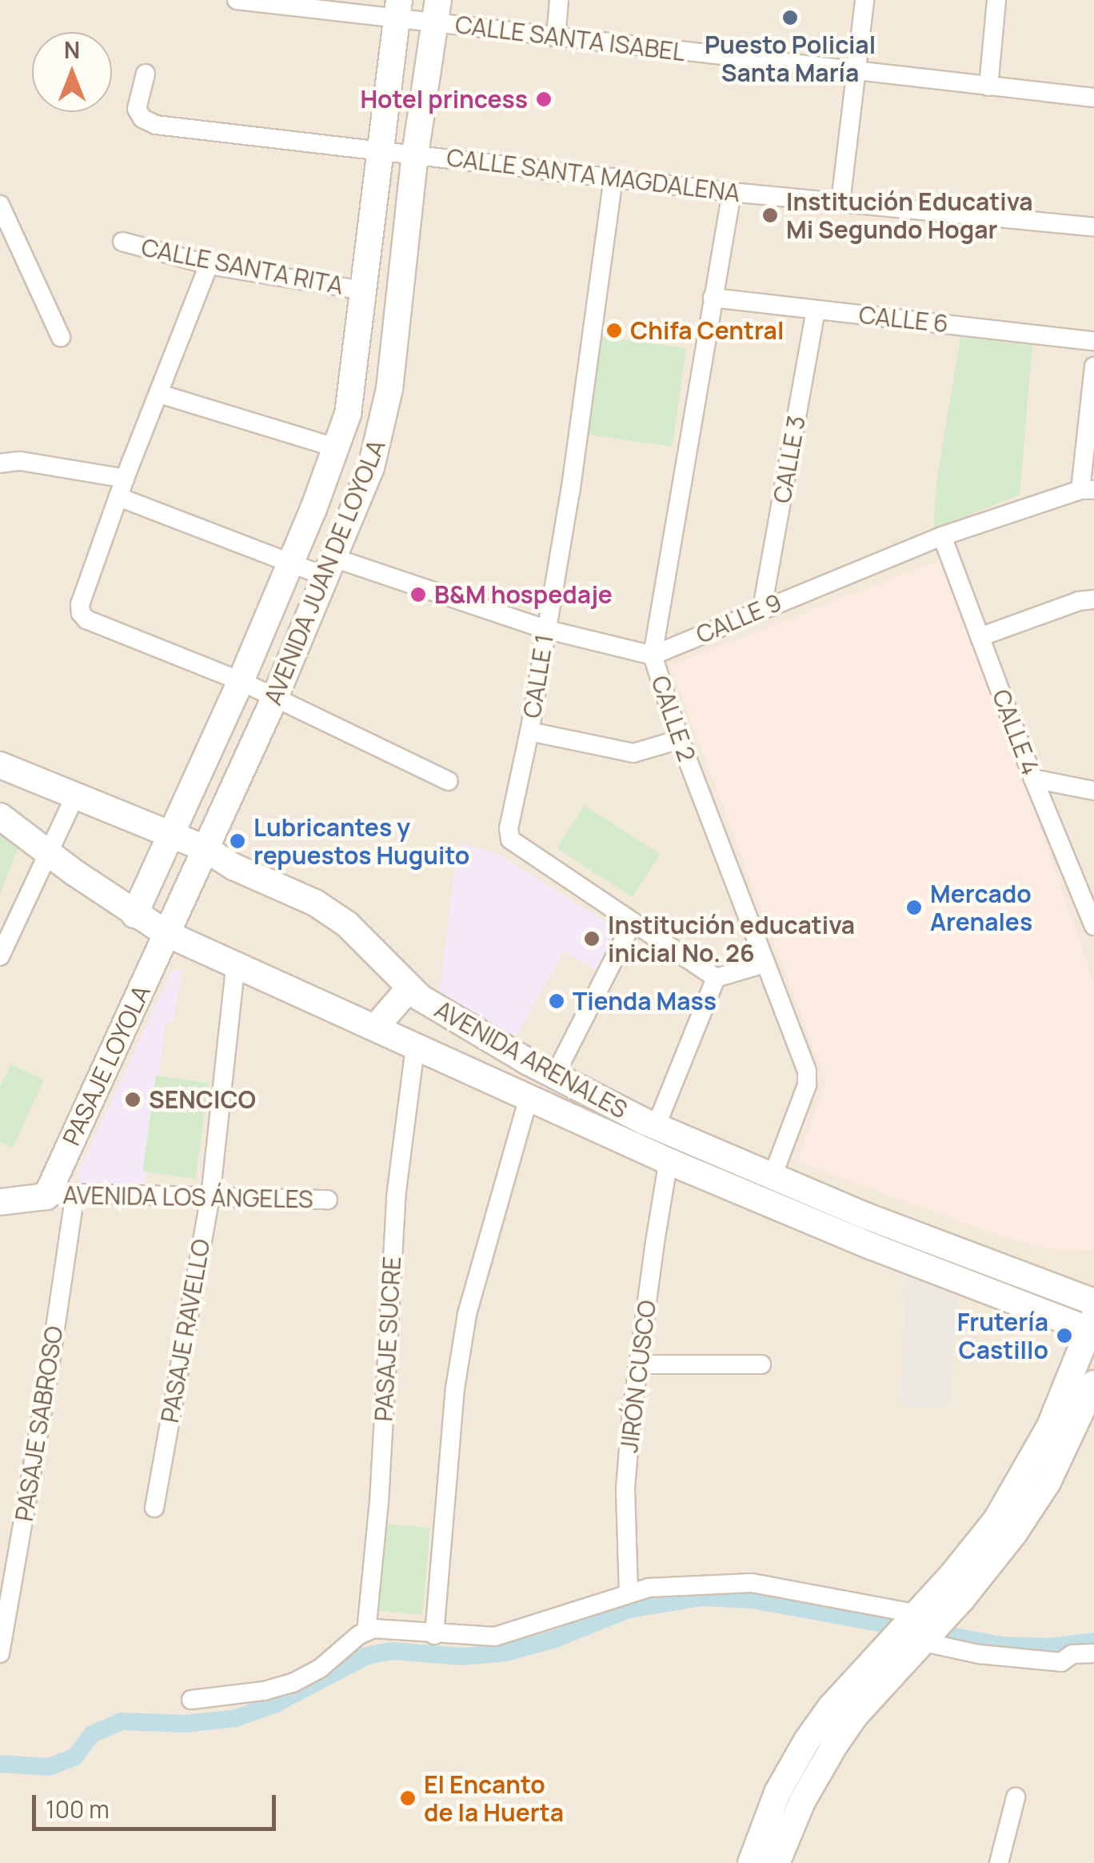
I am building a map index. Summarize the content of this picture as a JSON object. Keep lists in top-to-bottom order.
{
  "streets": {
    "street": [
      "CALLE SANTA ISABEL",
      "CALLE SANTA MAGDALENA",
      "CALLE SANTA RITA",
      "CALLE 6",
      "CALLE 3",
      "AVENIDA JUAN DE LOYOLA",
      "CALLE 9",
      "CALLE 1",
      "CALLE 2",
      "CALLE 4",
      "AVENIDA ARENALES",
      "PASAJE LOYOLA",
      "AVENIDA LOS ÁNGELES",
      "PASAJE RAVELLO",
      "PASAJE SUCRE",
      "JIRÓN CUSCO",
      "PASAJE SABROSO"
    ]
  },
  "crossings": [
    ["CALLE SANTA ISABEL", "AVENIDA JUAN DE LOYOLA"],
    ["CALLE SANTA MAGDALENA", "AVENIDA JUAN DE LOYOLA"],
    ["CALLE SANTA MAGDALENA", "CALLE 1"],
    ["CALLE SANTA MAGDALENA", "CALLE 2"],
    ["CALLE SANTA RITA", "AVENIDA JUAN DE LOYOLA"],
    ["CALLE 6", "CALLE 3"],
    ["CALLE 6", "CALLE 2"],
    ["CALLE 3", "CALLE 9"],
    ["AVENIDA JUAN DE LOYOLA", "AVENIDA ARENALES"],
    ["AVENIDA JUAN DE LOYOLA", "PASAJE LOYOLA"],
    ["CALLE 9", "CALLE 2"],
    ["CALLE 9", "CALLE 4"],
    ["CALLE 2", "AVENIDA ARENALES"],
    ["AVENIDA ARENALES", "PASAJE LOYOLA"],
    ["AVENIDA ARENALES", "PASAJE RAVELLO"],
    ["AVENIDA ARENALES", "PASAJE SUCRE"],
    ["AVENIDA ARENALES", "JIRÓN CUSCO"],
    ["PASAJE LOYOLA", "AVENIDA LOS ÁNGELES"],
    ["AVENIDA LOS ÁNGELES", "PASAJE RAVELLO"],
    ["AVENIDA LOS ÁNGELES", "PASAJE SABROSO"]
  ],
  "places": [
    "Puesto Policial Santa María",
    "Hotel princess",
    "Institución Educativa Mi Segundo Hogar",
    "Chifa Central",
    "B&M hospedaje",
    "Lubricantes y repuestos Huguito",
    "Mercado Arenales",
    "Institución educativa inicial No. 26",
    "Tienda Mass",
    "SENCICO",
    "Frutería Castillo",
    "El Encanto de la Huerta"
  ],
  "scale_bar": "100 m",
  "north": "top"
}
